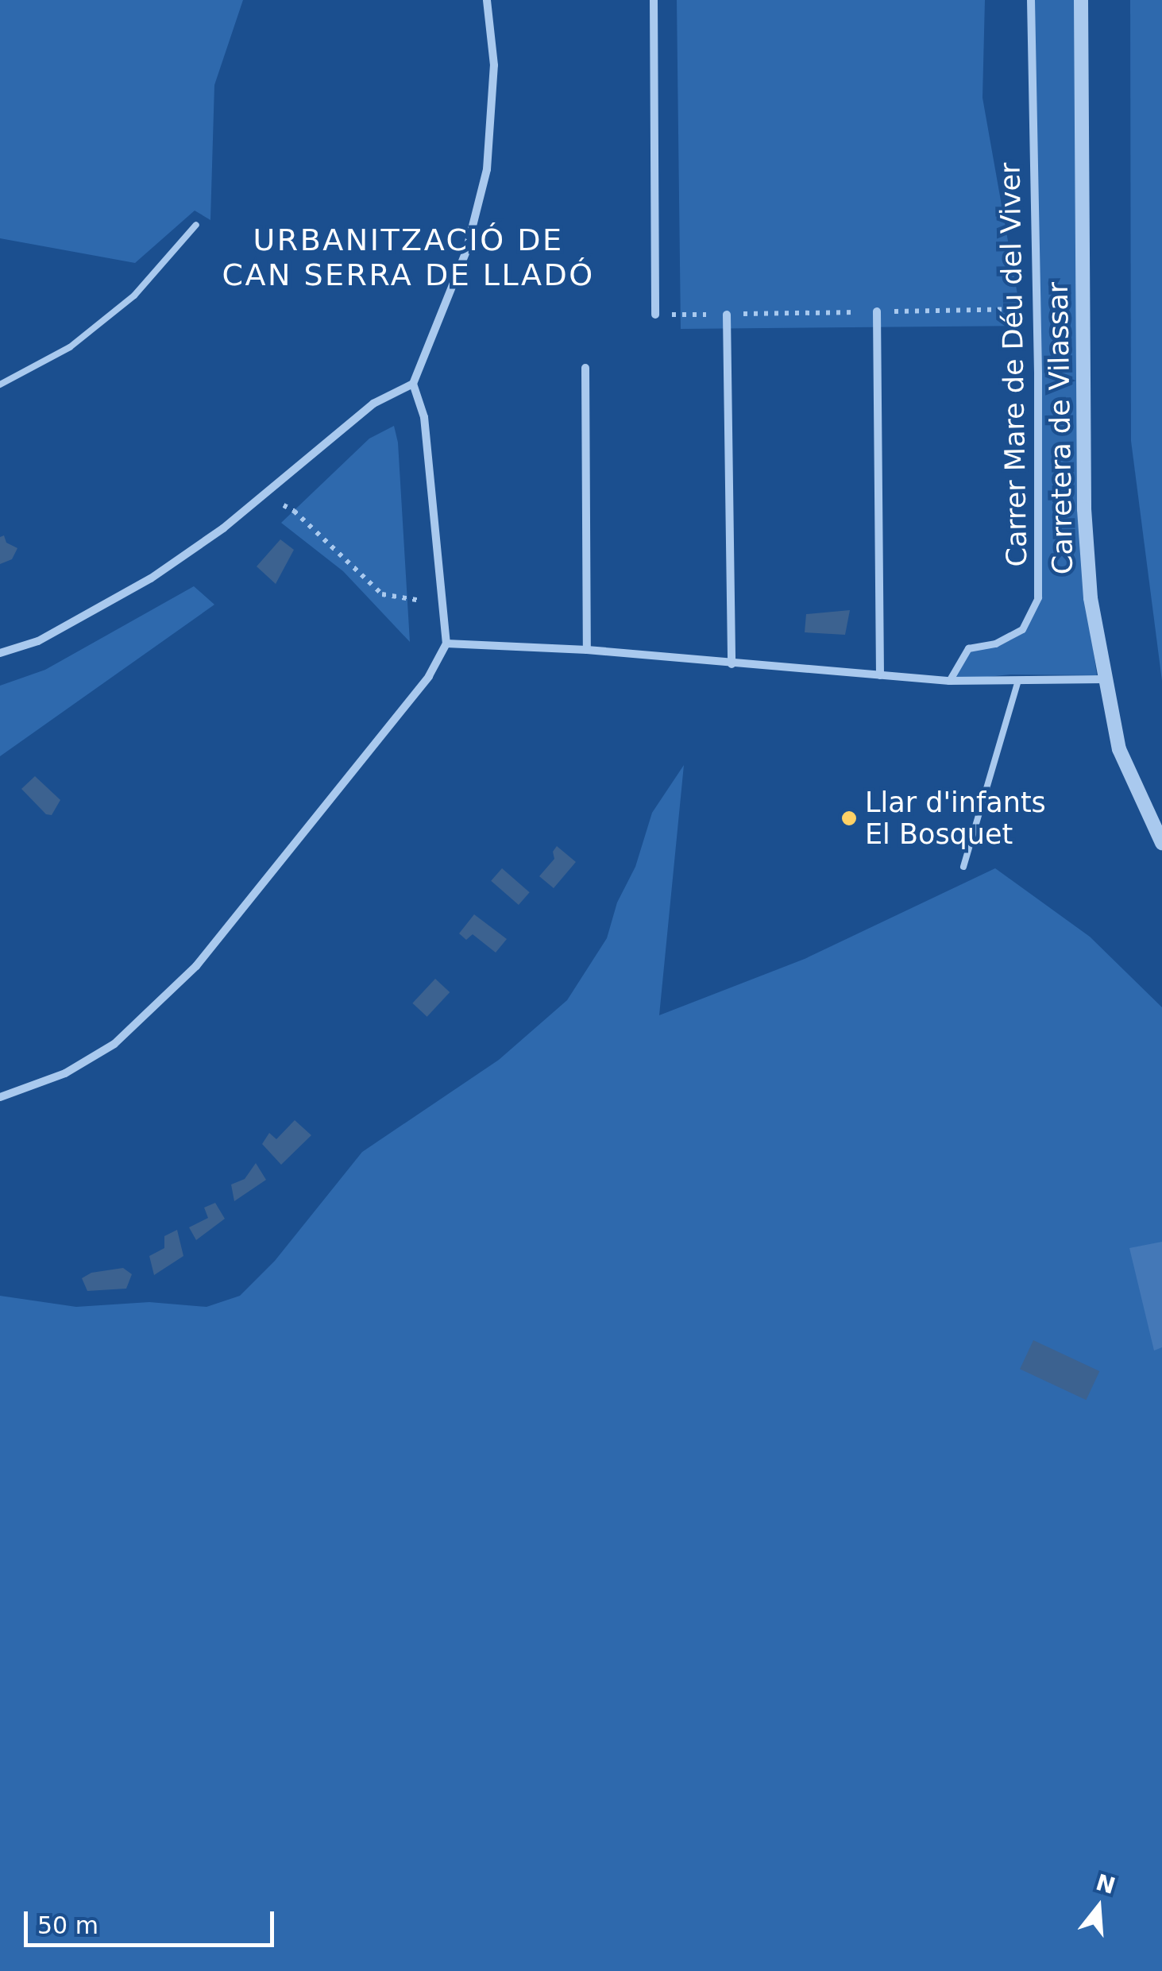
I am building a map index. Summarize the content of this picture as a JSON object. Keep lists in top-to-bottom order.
{
  "streets": {
    "street": ["Carrer Mare de Déu del Viver", "Carretera de Vilassar"]
  },
  "districts": ["URBANITZACIÓ DE CAN SERRA DE LLADÓ"],
  "places": ["Llar d'infants El Bosquet"],
  "scale_bar": "50 m",
  "north": "top"
}
